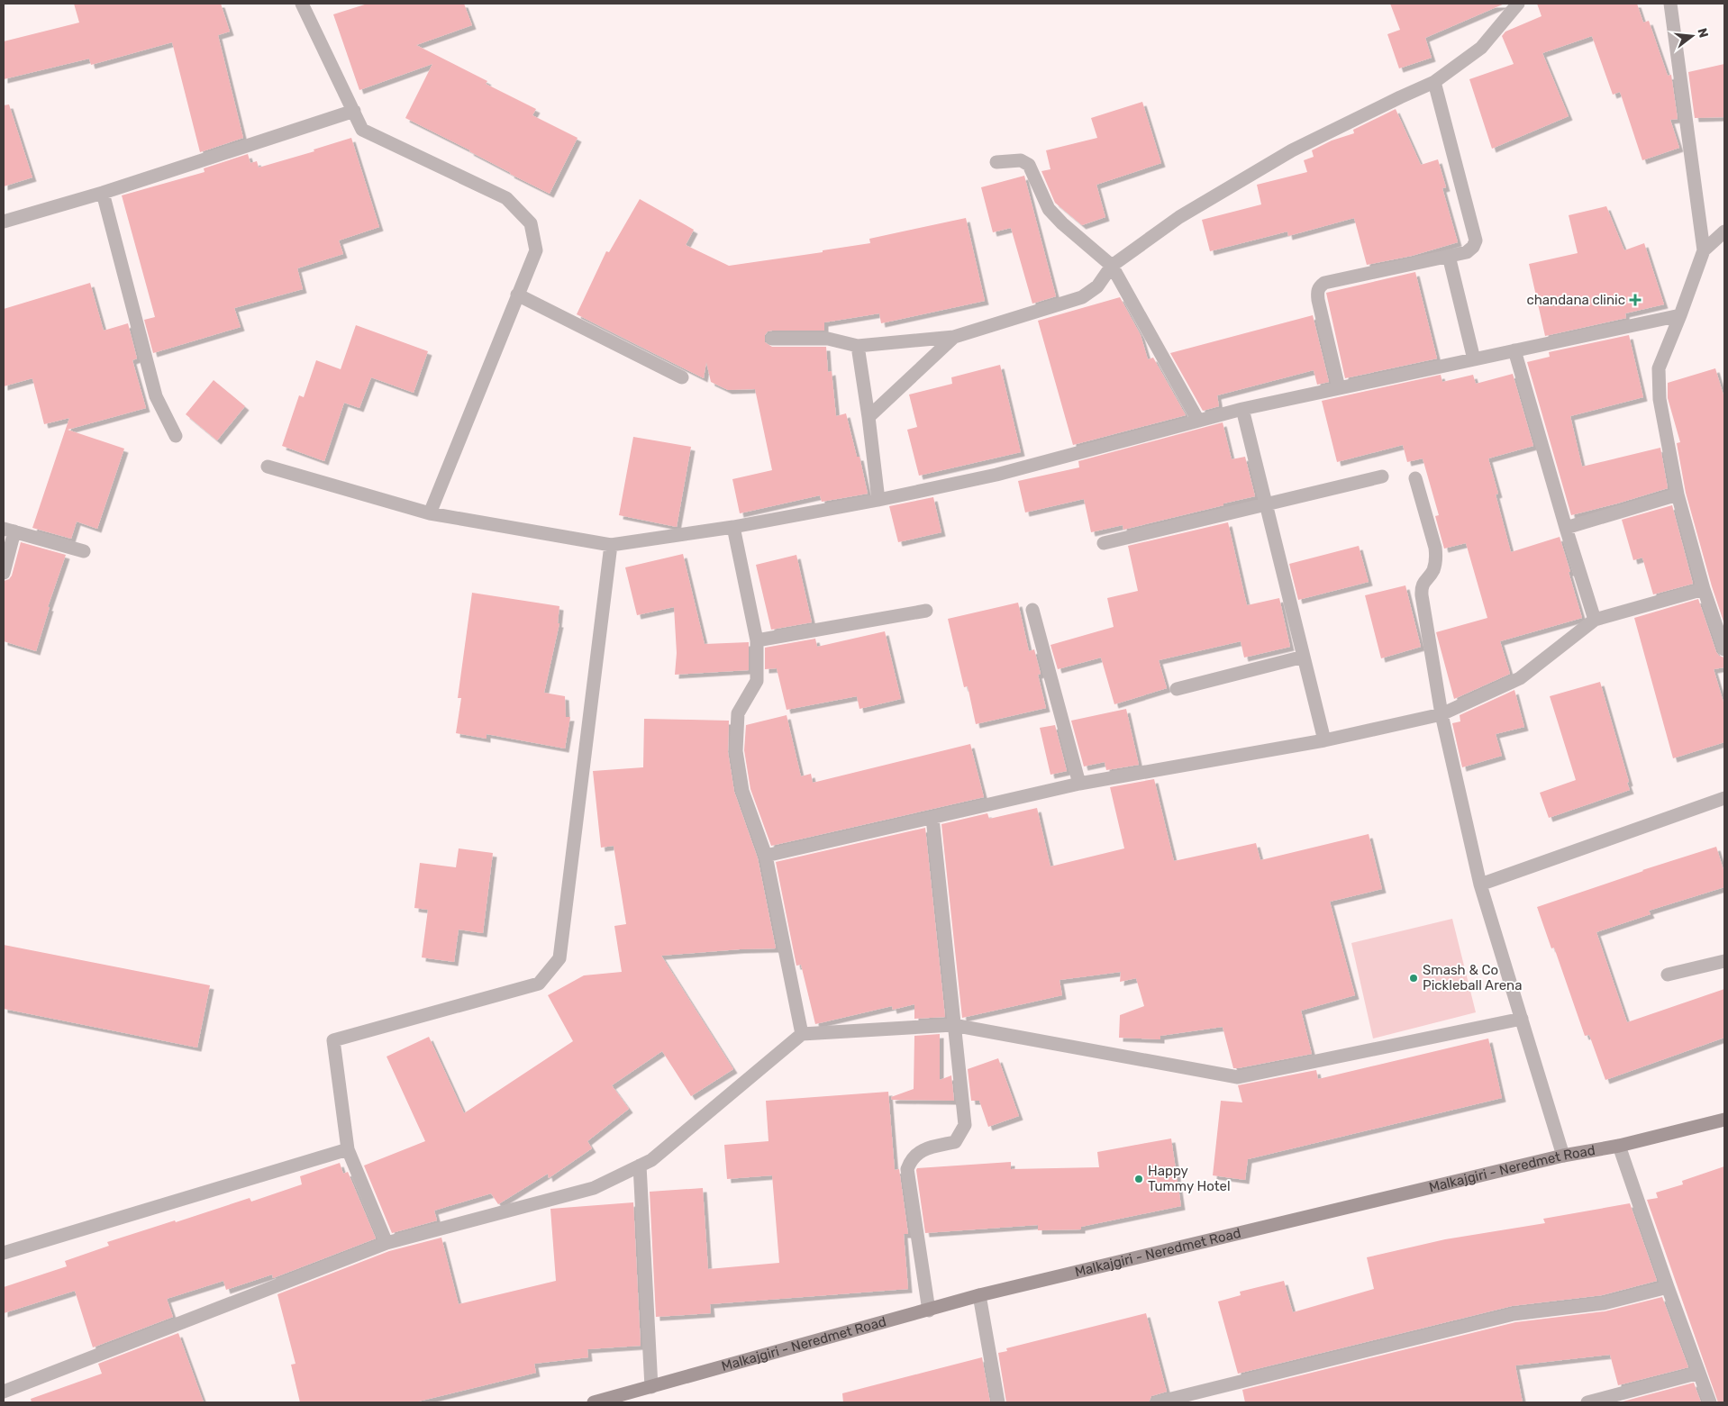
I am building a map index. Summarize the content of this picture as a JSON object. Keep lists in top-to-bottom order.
{
  "streets": {
    "main road": ["Malkajgiri - Neredmet Road"]
  },
  "places": {
    "health": ["chandana clinic"],
    "other": ["Smash & Co Pickleball Arena", "Happy Tummy Hotel"]
  },
  "north": "right"
}
